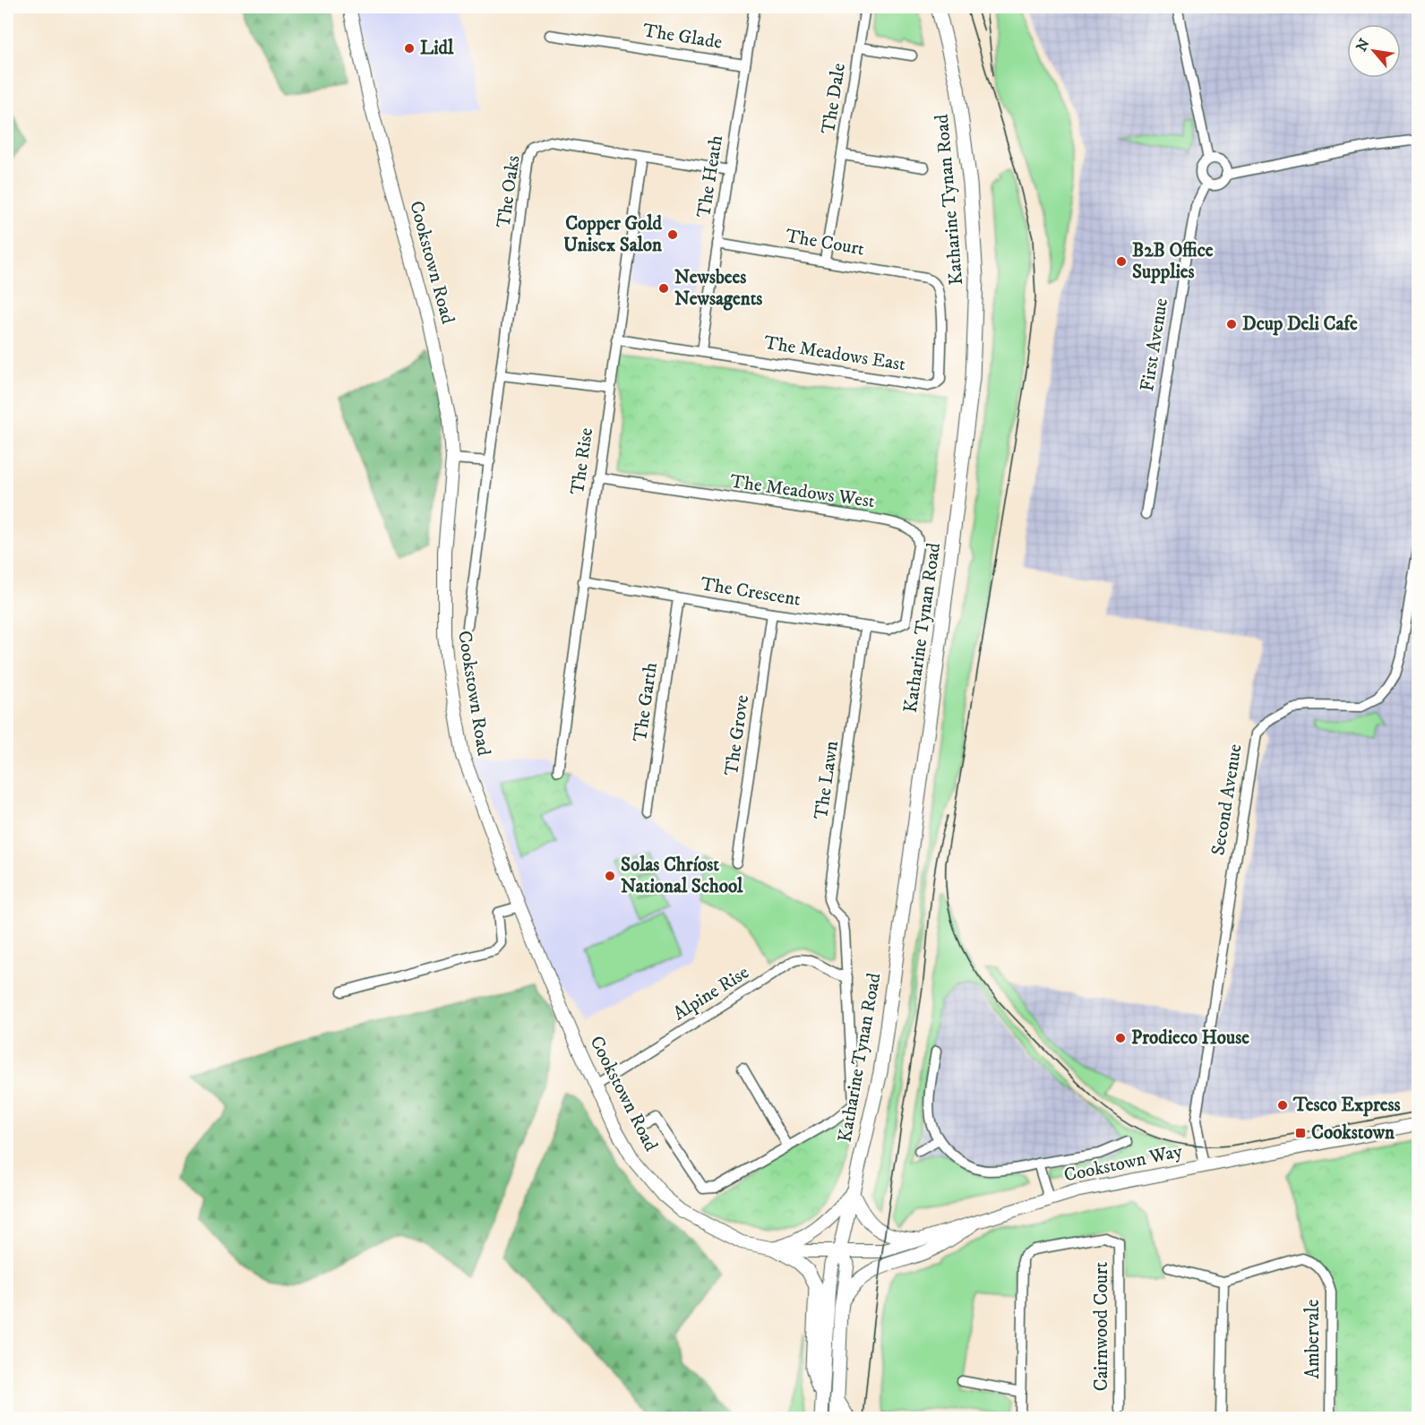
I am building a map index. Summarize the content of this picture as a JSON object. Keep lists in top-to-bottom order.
{
  "streets": {
    "main road": ["Katharine Tynan Road"],
    "street": [
      "The Glade",
      "The Dale",
      "The Heath",
      "The Oaks",
      "The Court",
      "Cookstown Road",
      "First Avenue",
      "The Meadows East",
      "The Rise",
      "The Meadows West",
      "The Crescent",
      "The Garth",
      "The Grove",
      "The Lawn",
      "Second Avenue",
      "Alpine Rise",
      "Cookstown Way",
      "Cairnwood Court",
      "Ambervale"
    ]
  },
  "crossings": [
    ["The Glade", "The Heath"],
    ["The Dale", "The Court"],
    ["The Heath", "The Oaks"],
    ["The Heath", "The Court"],
    ["The Heath", "The Meadows East"],
    ["The Oaks", "The Rise"],
    ["Katharine Tynan Road", "Cookstown Road"],
    ["Katharine Tynan Road", "Cookstown Way"],
    ["The Court", "The Meadows East"],
    ["Cookstown Road", "Alpine Rise"],
    ["Cookstown Road", "Cookstown Way"],
    ["The Meadows East", "The Rise"],
    ["The Rise", "The Meadows West"],
    ["The Rise", "The Crescent"],
    ["The Meadows West", "The Crescent"],
    ["The Crescent", "The Garth"],
    ["The Crescent", "The Grove"],
    ["The Crescent", "The Lawn"],
    ["The Lawn", "Alpine Rise"],
    ["Second Avenue", "Cookstown Way"]
  ],
  "places": {
    "other": [
      "Lidl",
      "Copper Gold Unisex Salon",
      "B2B Office Supplies",
      "Newsbees Newsagents",
      "Dcup Deli Cafe",
      "Solas Chríost National School",
      "Prodieco House",
      "Tesco Express"
    ],
    "transit": ["Cookstown"]
  },
  "north": "top left"
}
